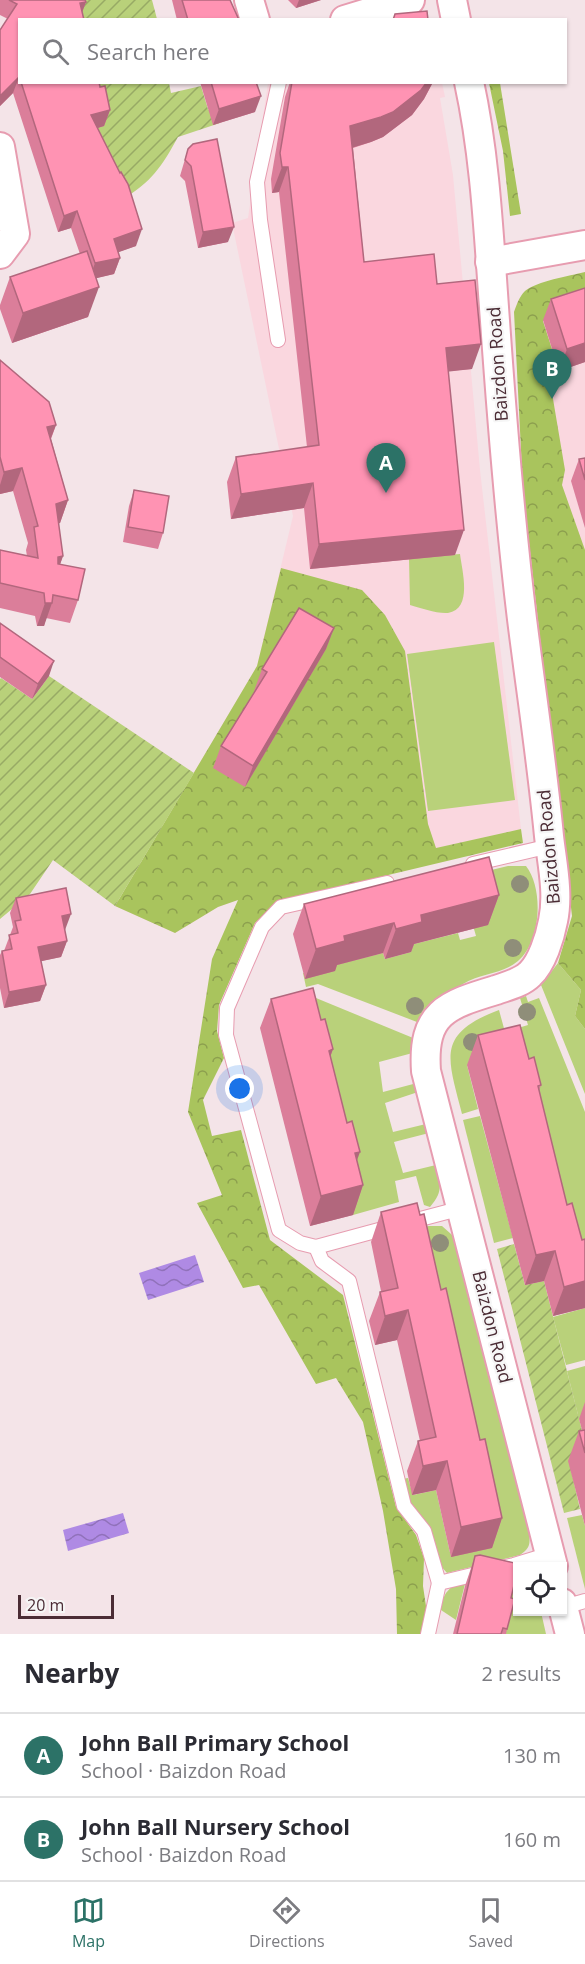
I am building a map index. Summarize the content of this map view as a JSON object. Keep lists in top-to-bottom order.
{
  "streets": {
    "street": ["Baizdon Road"]
  },
  "scale_bar": "20 m",
  "page": {
    "search": "Search here",
    "pins": ["B", "A"],
    "scale": "20 m",
    "heading": ["Nearby", "2 results"],
    "list": [
      {
        "mark": "A",
        "name": "John Ball Primary School",
        "note": "School · Baizdon Road",
        "value": "130 m"
      },
      {
        "mark": "B",
        "name": "John Ball Nursery School",
        "note": "School · Baizdon Road",
        "value": "160 m"
      }
    ],
    "nav": ["Map", "Directions", "Saved"]
  }
}
